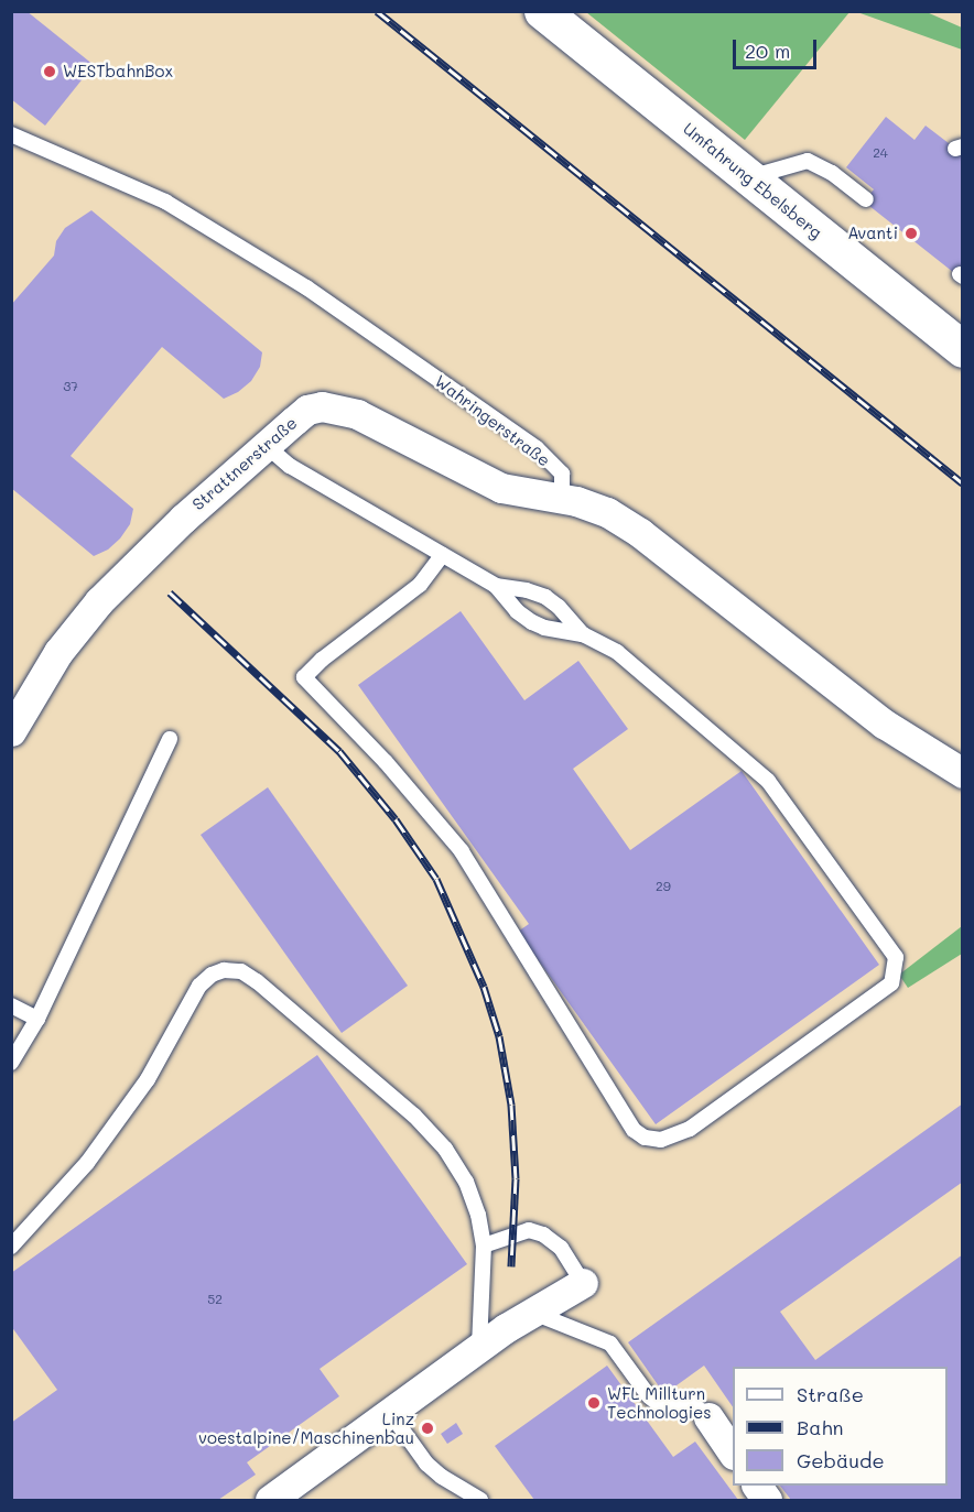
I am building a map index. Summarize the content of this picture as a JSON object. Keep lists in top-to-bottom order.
{
  "streets": {
    "main road": ["Umfahrung Ebelsberg"],
    "street": ["Strattnerstraße"],
    "lane": ["Wahringerstraße"]
  },
  "crossings": [
    ["Wahringerstraße", "Strattnerstraße"]
  ],
  "places": [
    "WESTbahnBox",
    "Avanti",
    "WFL Millturn Technologies",
    "Linz voestalpine/Maschinenbau"
  ],
  "house_numbers": [
    "24",
    "37",
    "29",
    "52"
  ],
  "legend": ["Straße", "Bahn", "Gebäude"],
  "scale_bar": "20 m"
}
